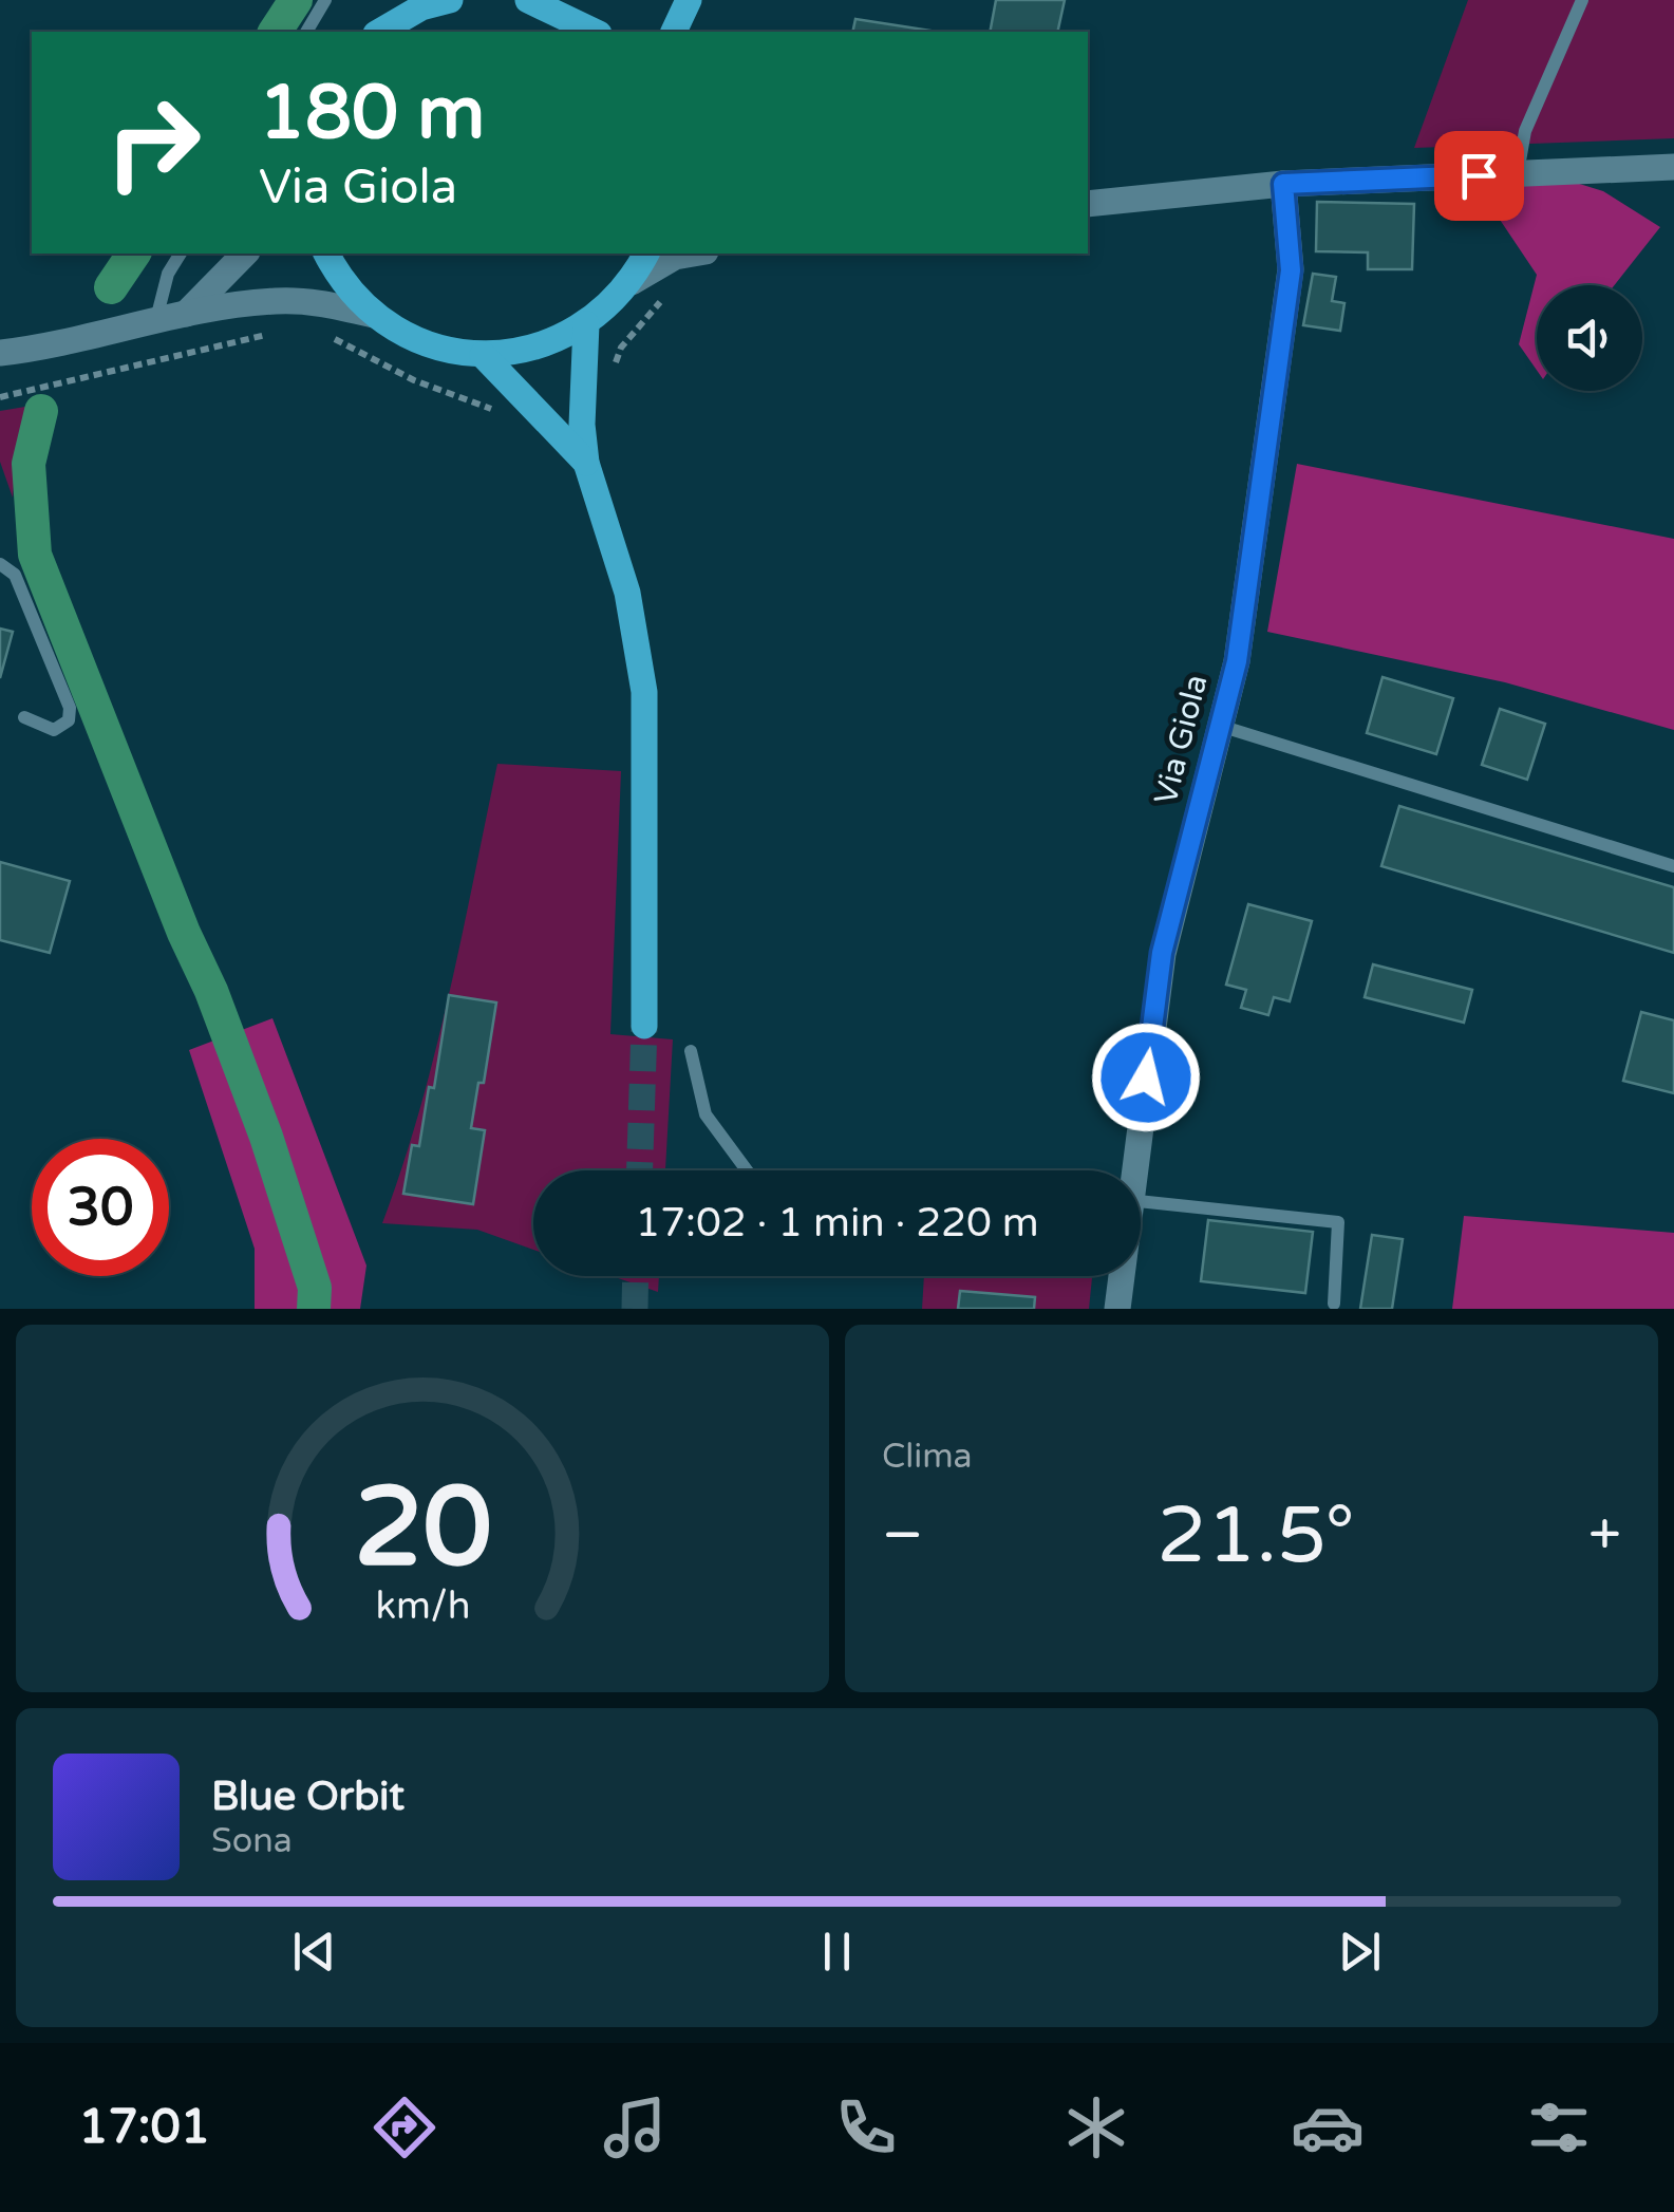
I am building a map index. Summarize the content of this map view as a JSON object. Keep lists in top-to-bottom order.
{
  "streets": {
    "street": ["Via Giola"]
  },
  "page": {
    "turn": ["180 m", "Via Giola"],
    "limit": "30",
    "trip": "17:02 · 1 min · 220 m",
    "tile": "Clima",
    "heat": ["−", "21.5°", "+"],
    "song": ["Blue Orbit", "Sona"],
    "tabs": "17:01",
    "gauge": ["20", "km/h"]
  }
}
